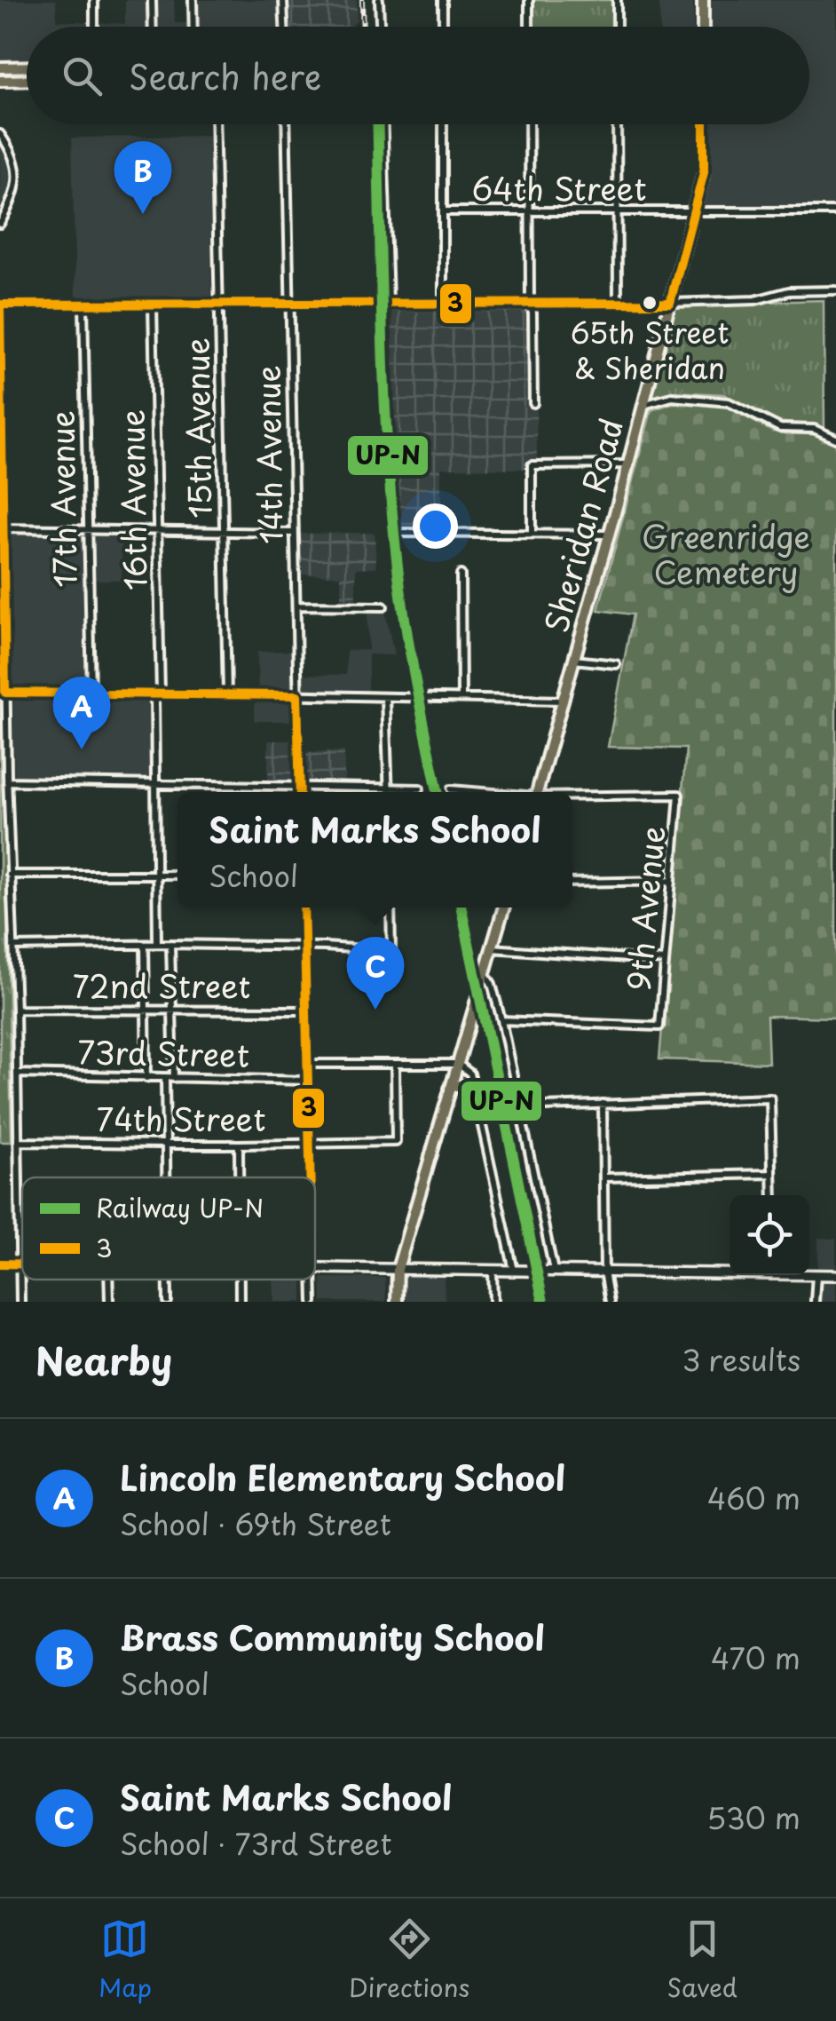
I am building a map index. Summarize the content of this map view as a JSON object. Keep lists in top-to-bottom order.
{
  "streets": {
    "main road": ["Sheridan Road"],
    "street": [
      "64th Street",
      "15th Avenue",
      "14th Avenue",
      "17th Avenue",
      "16th Avenue",
      "9th Avenue",
      "72nd Street",
      "73rd Street",
      "74th Street"
    ]
  },
  "crossings": [
    ["64th Street", "Sheridan Road"]
  ],
  "parks": ["Greenridge Cemetery"],
  "places": ["65th Street & Sheridan"],
  "lines": ["rail line UP-N", "transit line 3"],
  "legend": ["Railway UP-N", "3"],
  "page": {
    "search": "Search here",
    "pins": ["B", "A", "C"],
    "popup": ["Saint Marks School", "School"],
    "heading": ["Nearby", "3 results"],
    "list": [
      {
        "mark": "A",
        "name": "Lincoln Elementary School",
        "note": "School · 69th Street",
        "value": "460 m"
      },
      {
        "mark": "B",
        "name": "Brass Community School",
        "note": "School",
        "value": "470 m"
      },
      {
        "mark": "C",
        "name": "Saint Marks School",
        "note": "School · 73rd Street",
        "value": "530 m"
      }
    ],
    "nav": ["Map", "Directions", "Saved"]
  }
}
